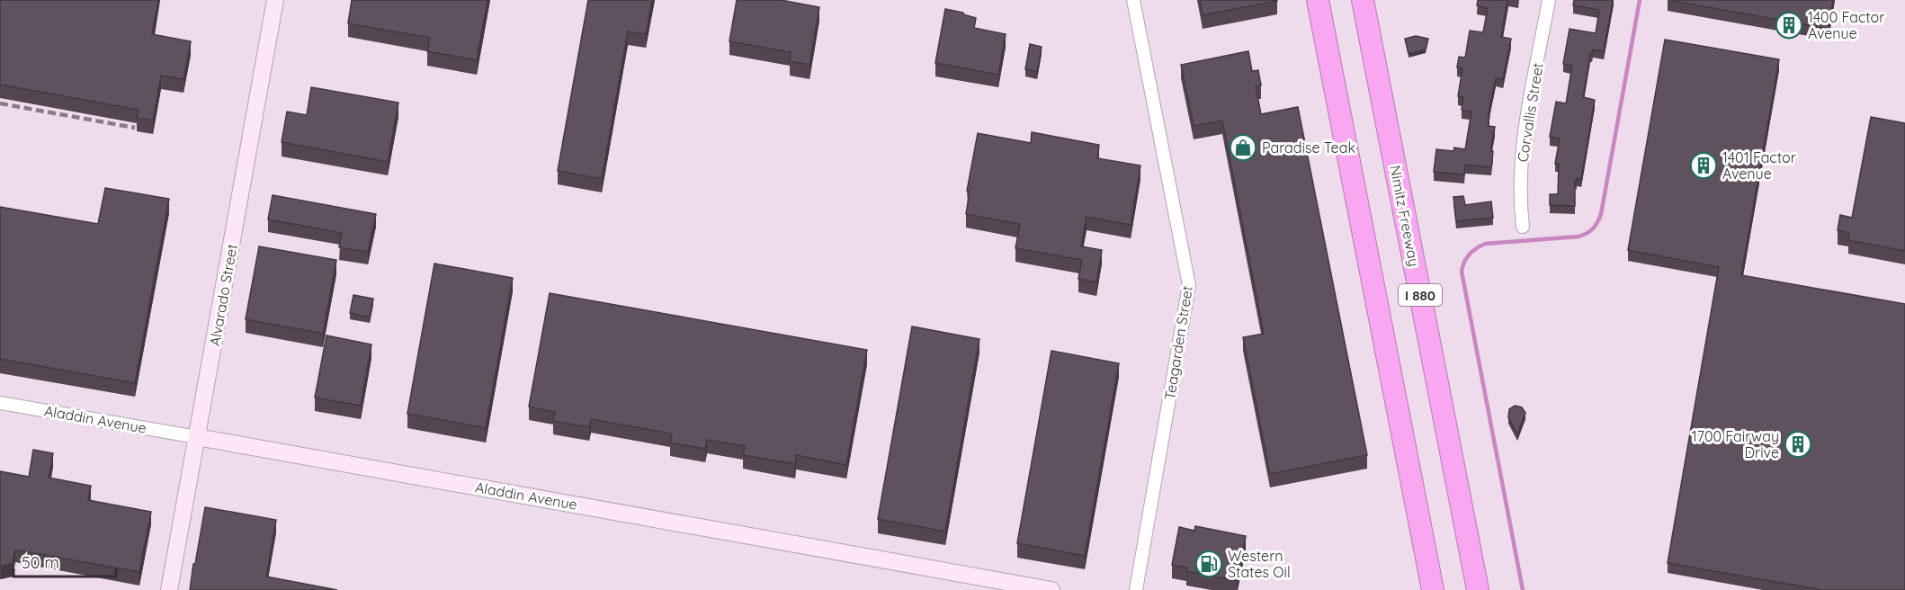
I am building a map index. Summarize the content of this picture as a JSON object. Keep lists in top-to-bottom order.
{
  "streets": {
    "highway": ["Nimitz Freeway", "I 880"],
    "street": [
      "Corvallis Street",
      "Alvarado Street",
      "Teagarden Street",
      "Aladdin Avenue"
    ]
  },
  "crossings": [
    ["Alvarado Street", "Aladdin Avenue"]
  ],
  "places": {
    "building": ["1400 Factor Avenue", "1401 Factor Avenue", "1700 Fairway Drive"],
    "shop": ["Paradise Teak"],
    "fuel station": ["Western States Oil"]
  },
  "scale_bar": "50 m"
}
